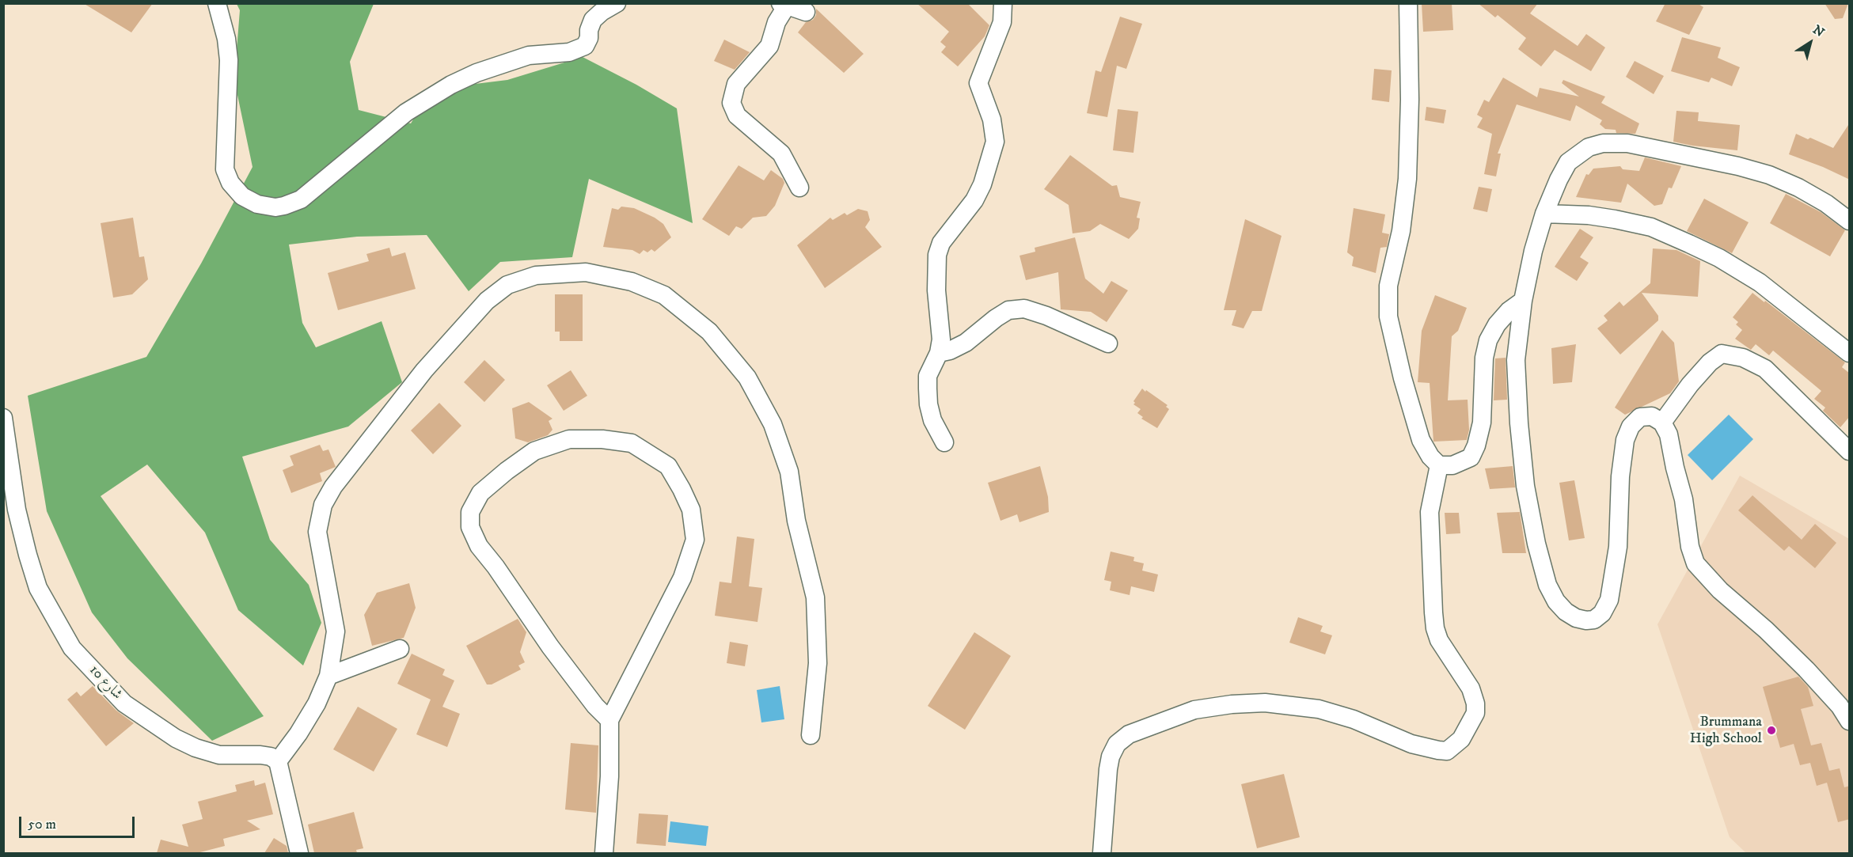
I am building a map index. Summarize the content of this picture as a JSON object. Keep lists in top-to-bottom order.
{
  "streets": {
    "street": ["شارع 10"]
  },
  "places": ["Brummana High School"],
  "scale_bar": "50 m",
  "north": "top right"
}
